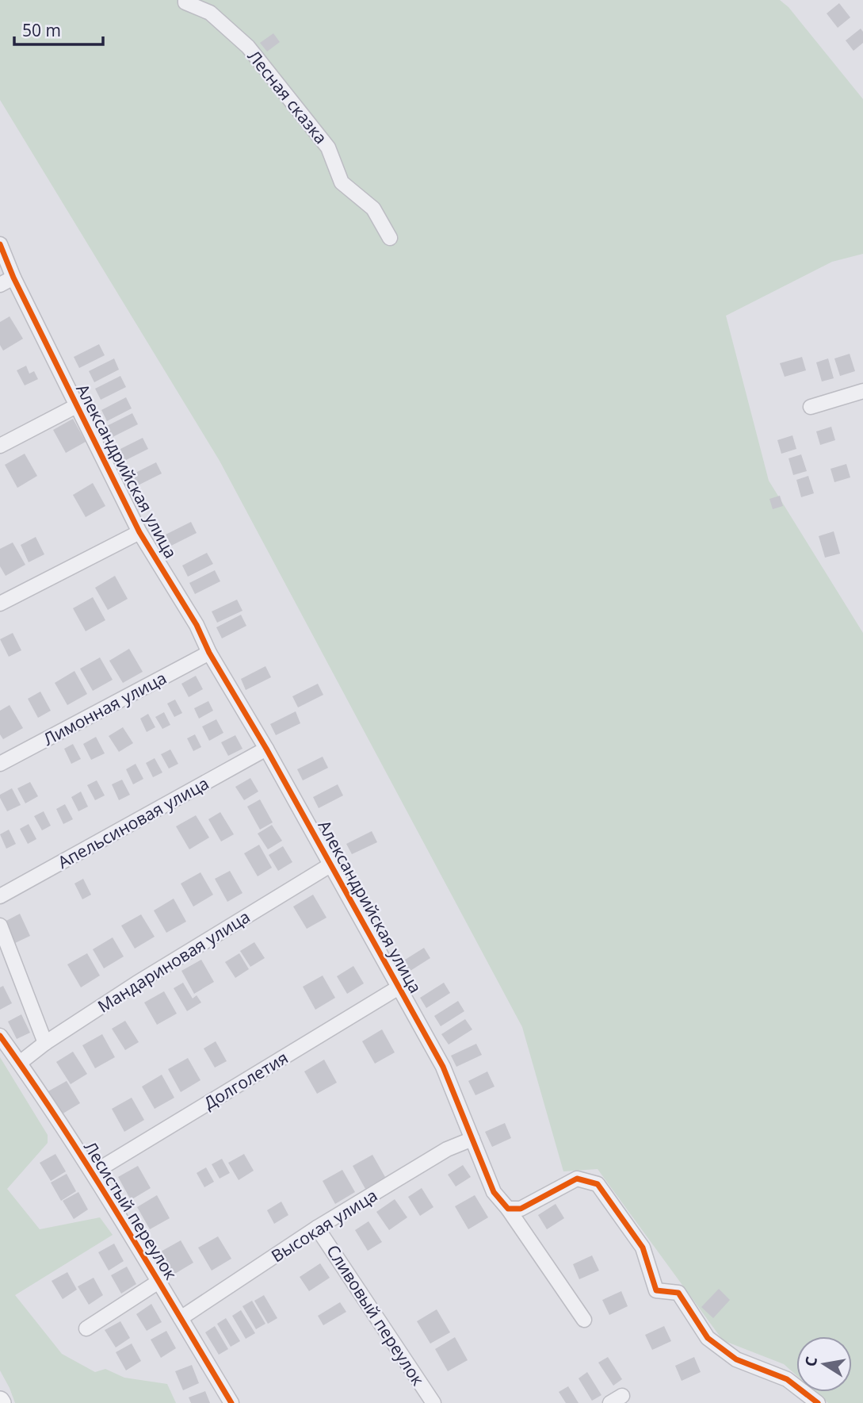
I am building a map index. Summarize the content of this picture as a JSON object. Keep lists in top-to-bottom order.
{
  "streets": {
    "street": [
      "Лесная сказка",
      "Александрийская улица",
      "Лимонная улица",
      "Апельсиновая улица",
      "Мандариновая улица",
      "Долголетия",
      "Лесистый переулок",
      "Высокая улица",
      "Сливовый переулок"
    ]
  },
  "crossings": [
    ["Александрийская улица", "Лимонная улица"],
    ["Александрийская улица", "Апельсиновая улица"],
    ["Александрийская улица", "Мандариновая улица"],
    ["Александрийская улица", "Долголетия"],
    ["Александрийская улица", "Высокая улица"],
    ["Мандариновая улица", "Лесистый переулок"],
    ["Долголетия", "Лесистый переулок"],
    ["Лесистый переулок", "Высокая улица"],
    ["Высокая улица", "Сливовый переулок"]
  ],
  "scale_bar": "50 m",
  "north": "left"
}
